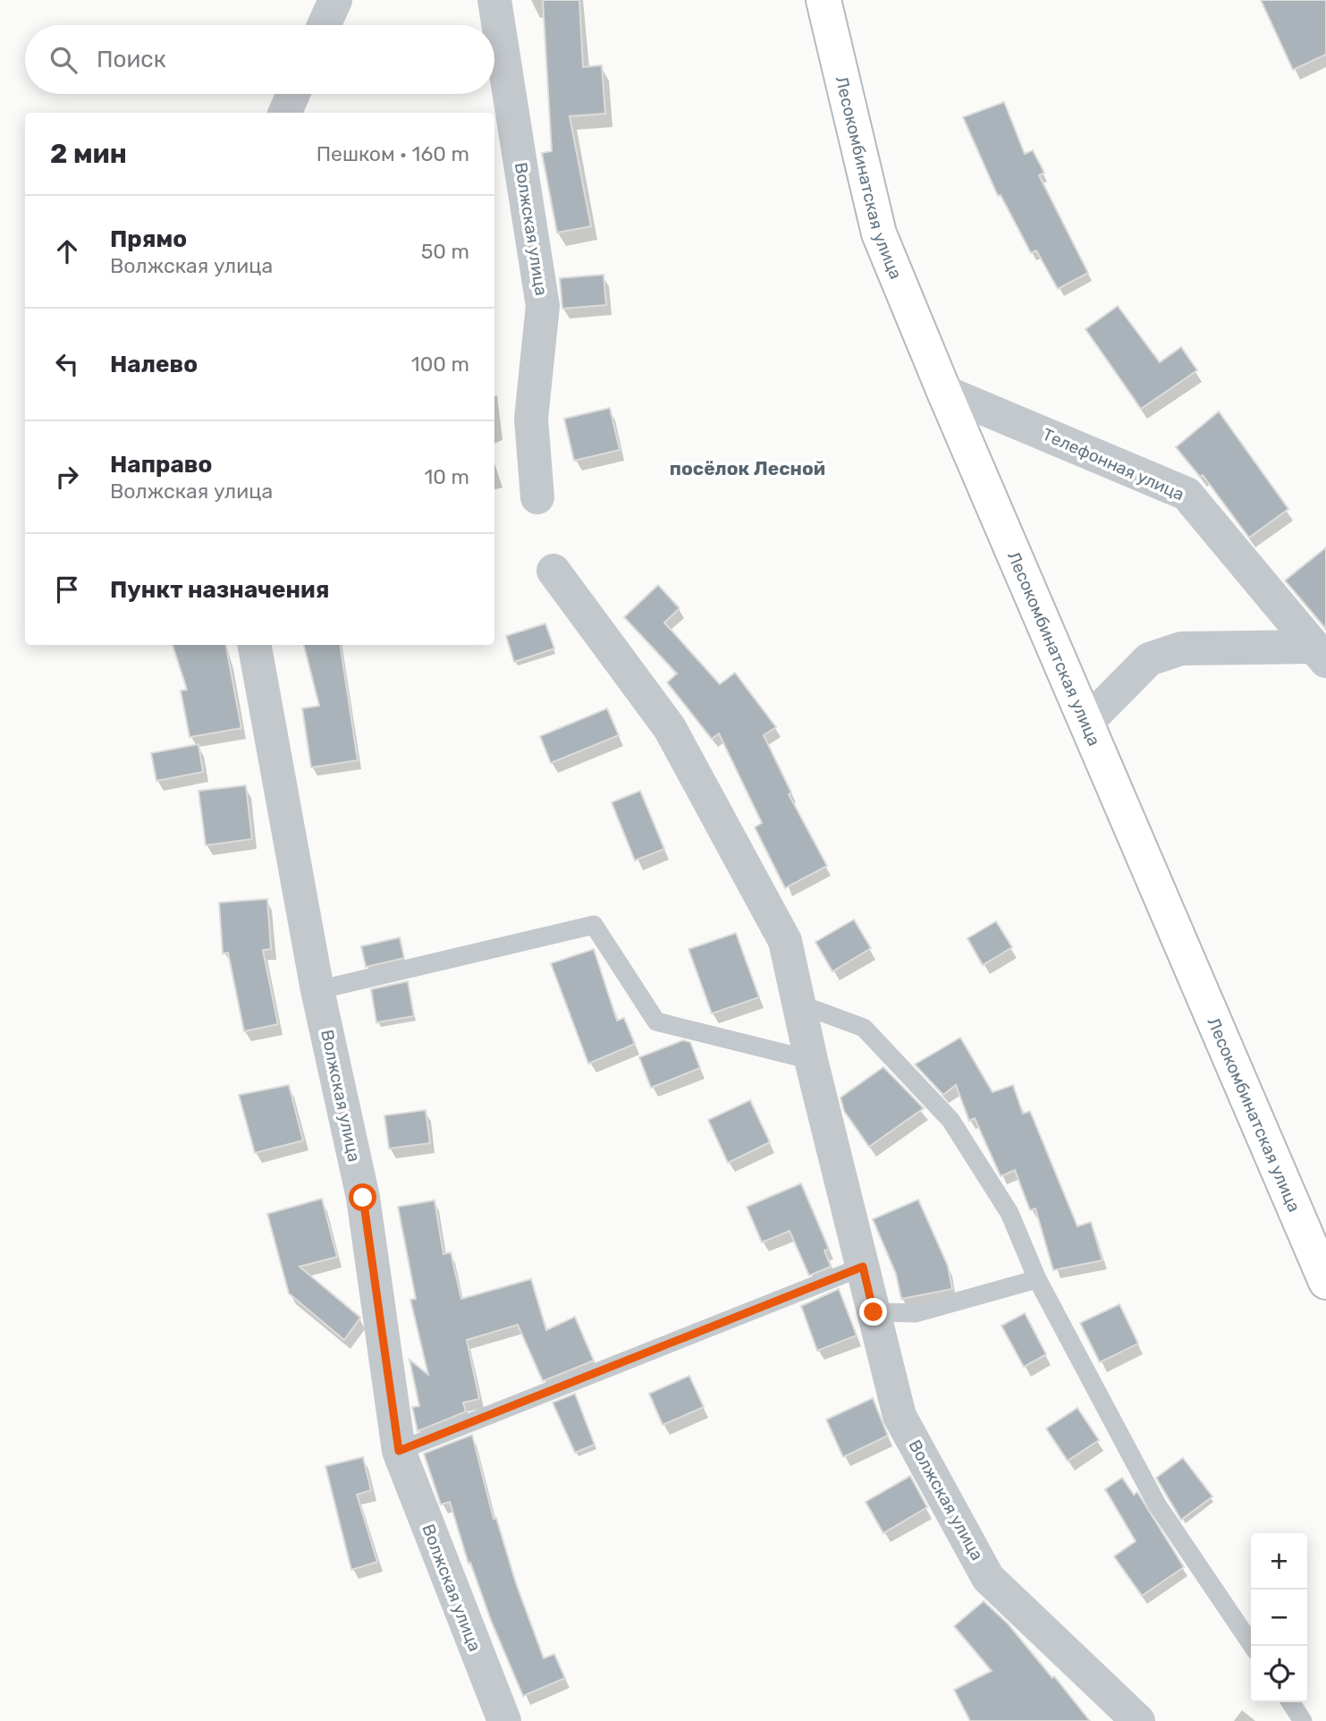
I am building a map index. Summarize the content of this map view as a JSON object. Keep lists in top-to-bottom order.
{
  "streets": {
    "street": ["Лесокомбинатская улица", "Волжская улица", "Телефонная улица"]
  },
  "crossings": [
    ["Лесокомбинатская улица", "Телефонная улица"]
  ],
  "districts": ["посёлок Лесной"],
  "page": {
    "search": "Поиск",
    "heading": ["2 мин", "Пешком · 160 m"],
    "list": [
      ["Прямо", "Волжская улица", "50 m"],
      ["Налево", "100 m"],
      ["Направо", "Волжская улица", "10 m"],
      "Пункт назначения"
    ],
    "map_buttons": ["+", "−"]
  }
}
